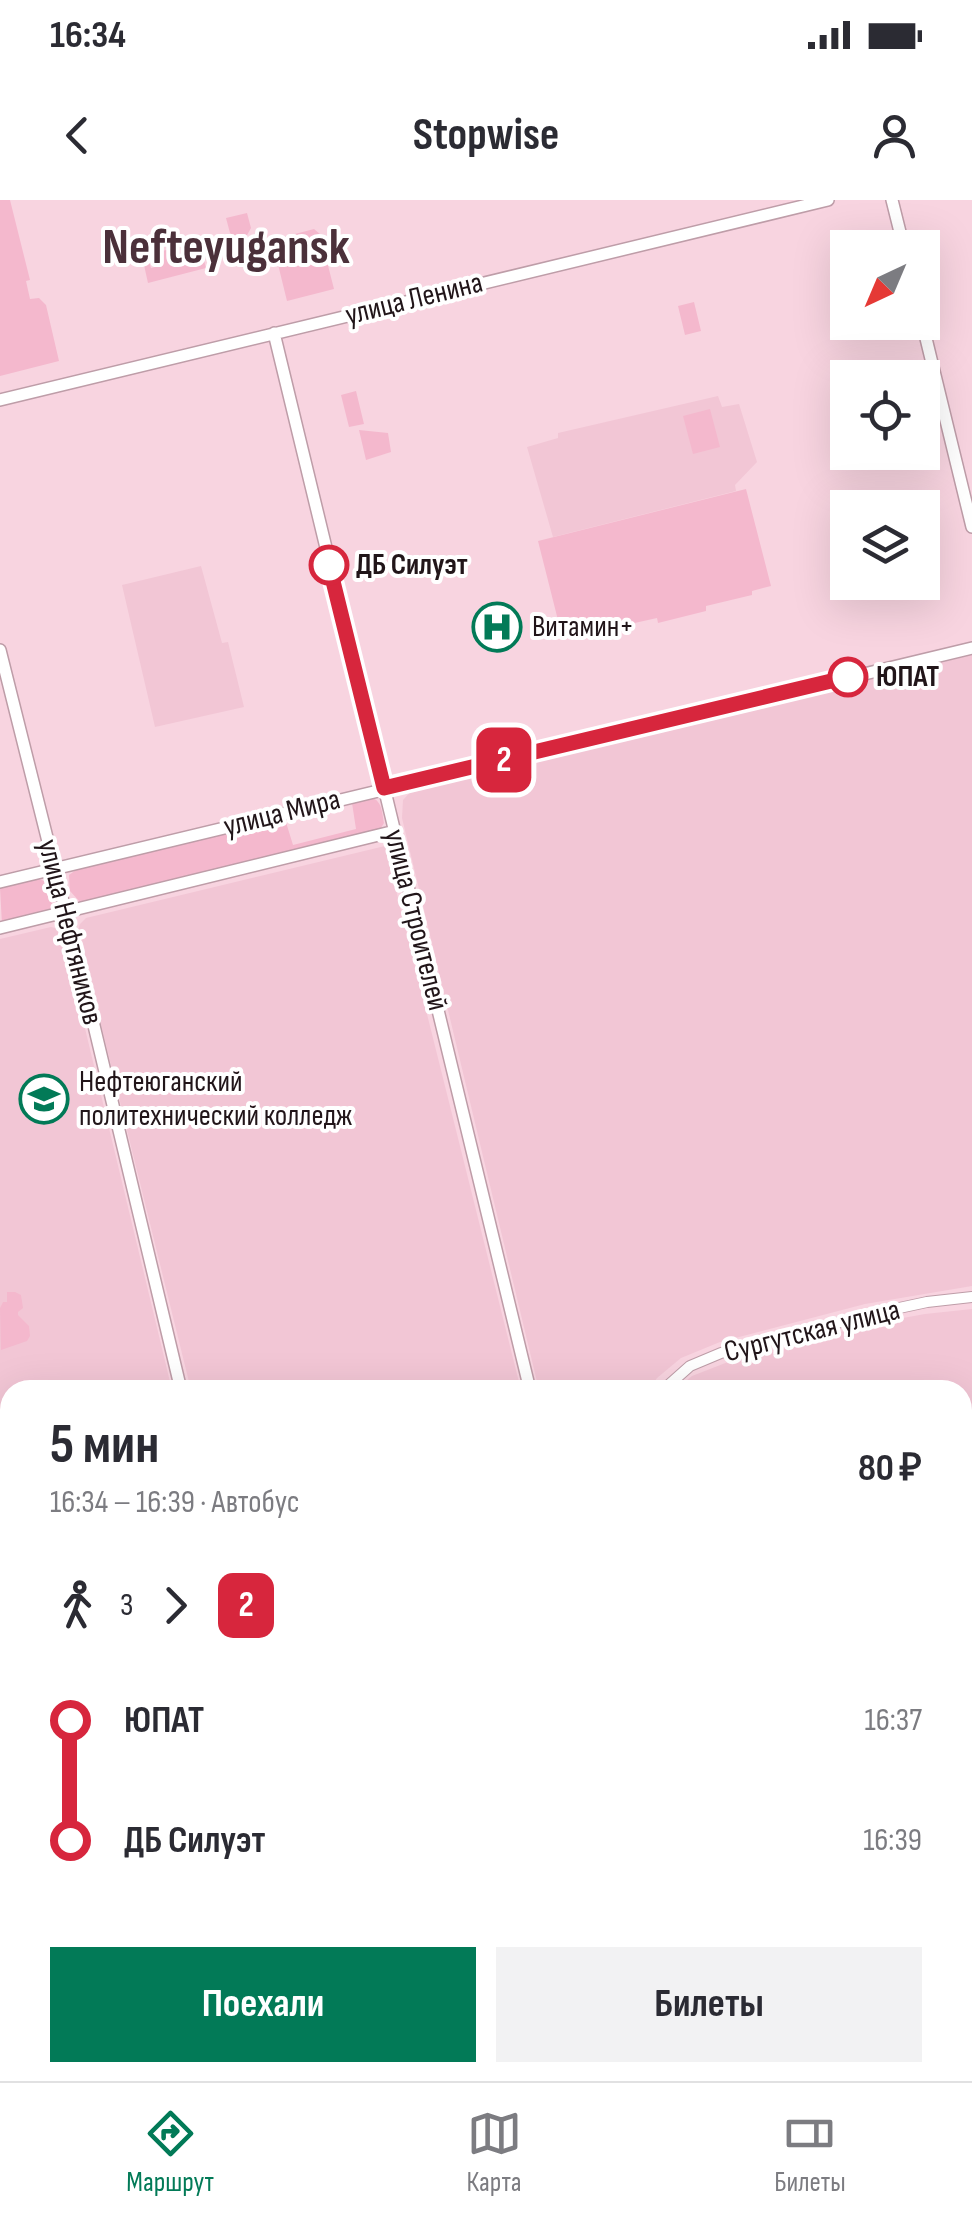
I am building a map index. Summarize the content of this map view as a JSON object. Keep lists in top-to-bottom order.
{
  "streets": {
    "main road": [
      "улица Ленина",
      "улица Мира",
      "улица Строителей",
      "улица Нефтяников"
    ],
    "street": ["Сургутская улица"]
  },
  "crossings": [
    ["улица Ленина", "улица Строителей"],
    ["улица Мира", "улица Строителей"],
    ["улица Мира", "улица Нефтяников"]
  ],
  "districts": ["Nefteyugansk"],
  "places": {
    "other": ["ДБ Силуэт", "ЮПАТ"],
    "hospital": ["Витамин+"],
    "school or university": ["Нефтеюганский политехнический колледж"]
  },
  "lines": ["bus line 2"],
  "north": "bottom left",
  "page": {
    "status": "16:34",
    "header": "Stopwise",
    "on_map": "2",
    "heading": ["5 мин", "16:34 – 16:39 · Автобус", "80 ₽"],
    "legs": ["3", "2"],
    "list": [
      {
        "name": "ЮПАТ",
        "value": "16:37"
      },
      {
        "name": "ДБ Силуэт",
        "value": "16:39"
      }
    ],
    "buttons": ["Поехали", "Билеты"],
    "tabs": ["Маршрут", "Карта", "Билеты"]
  }
}
